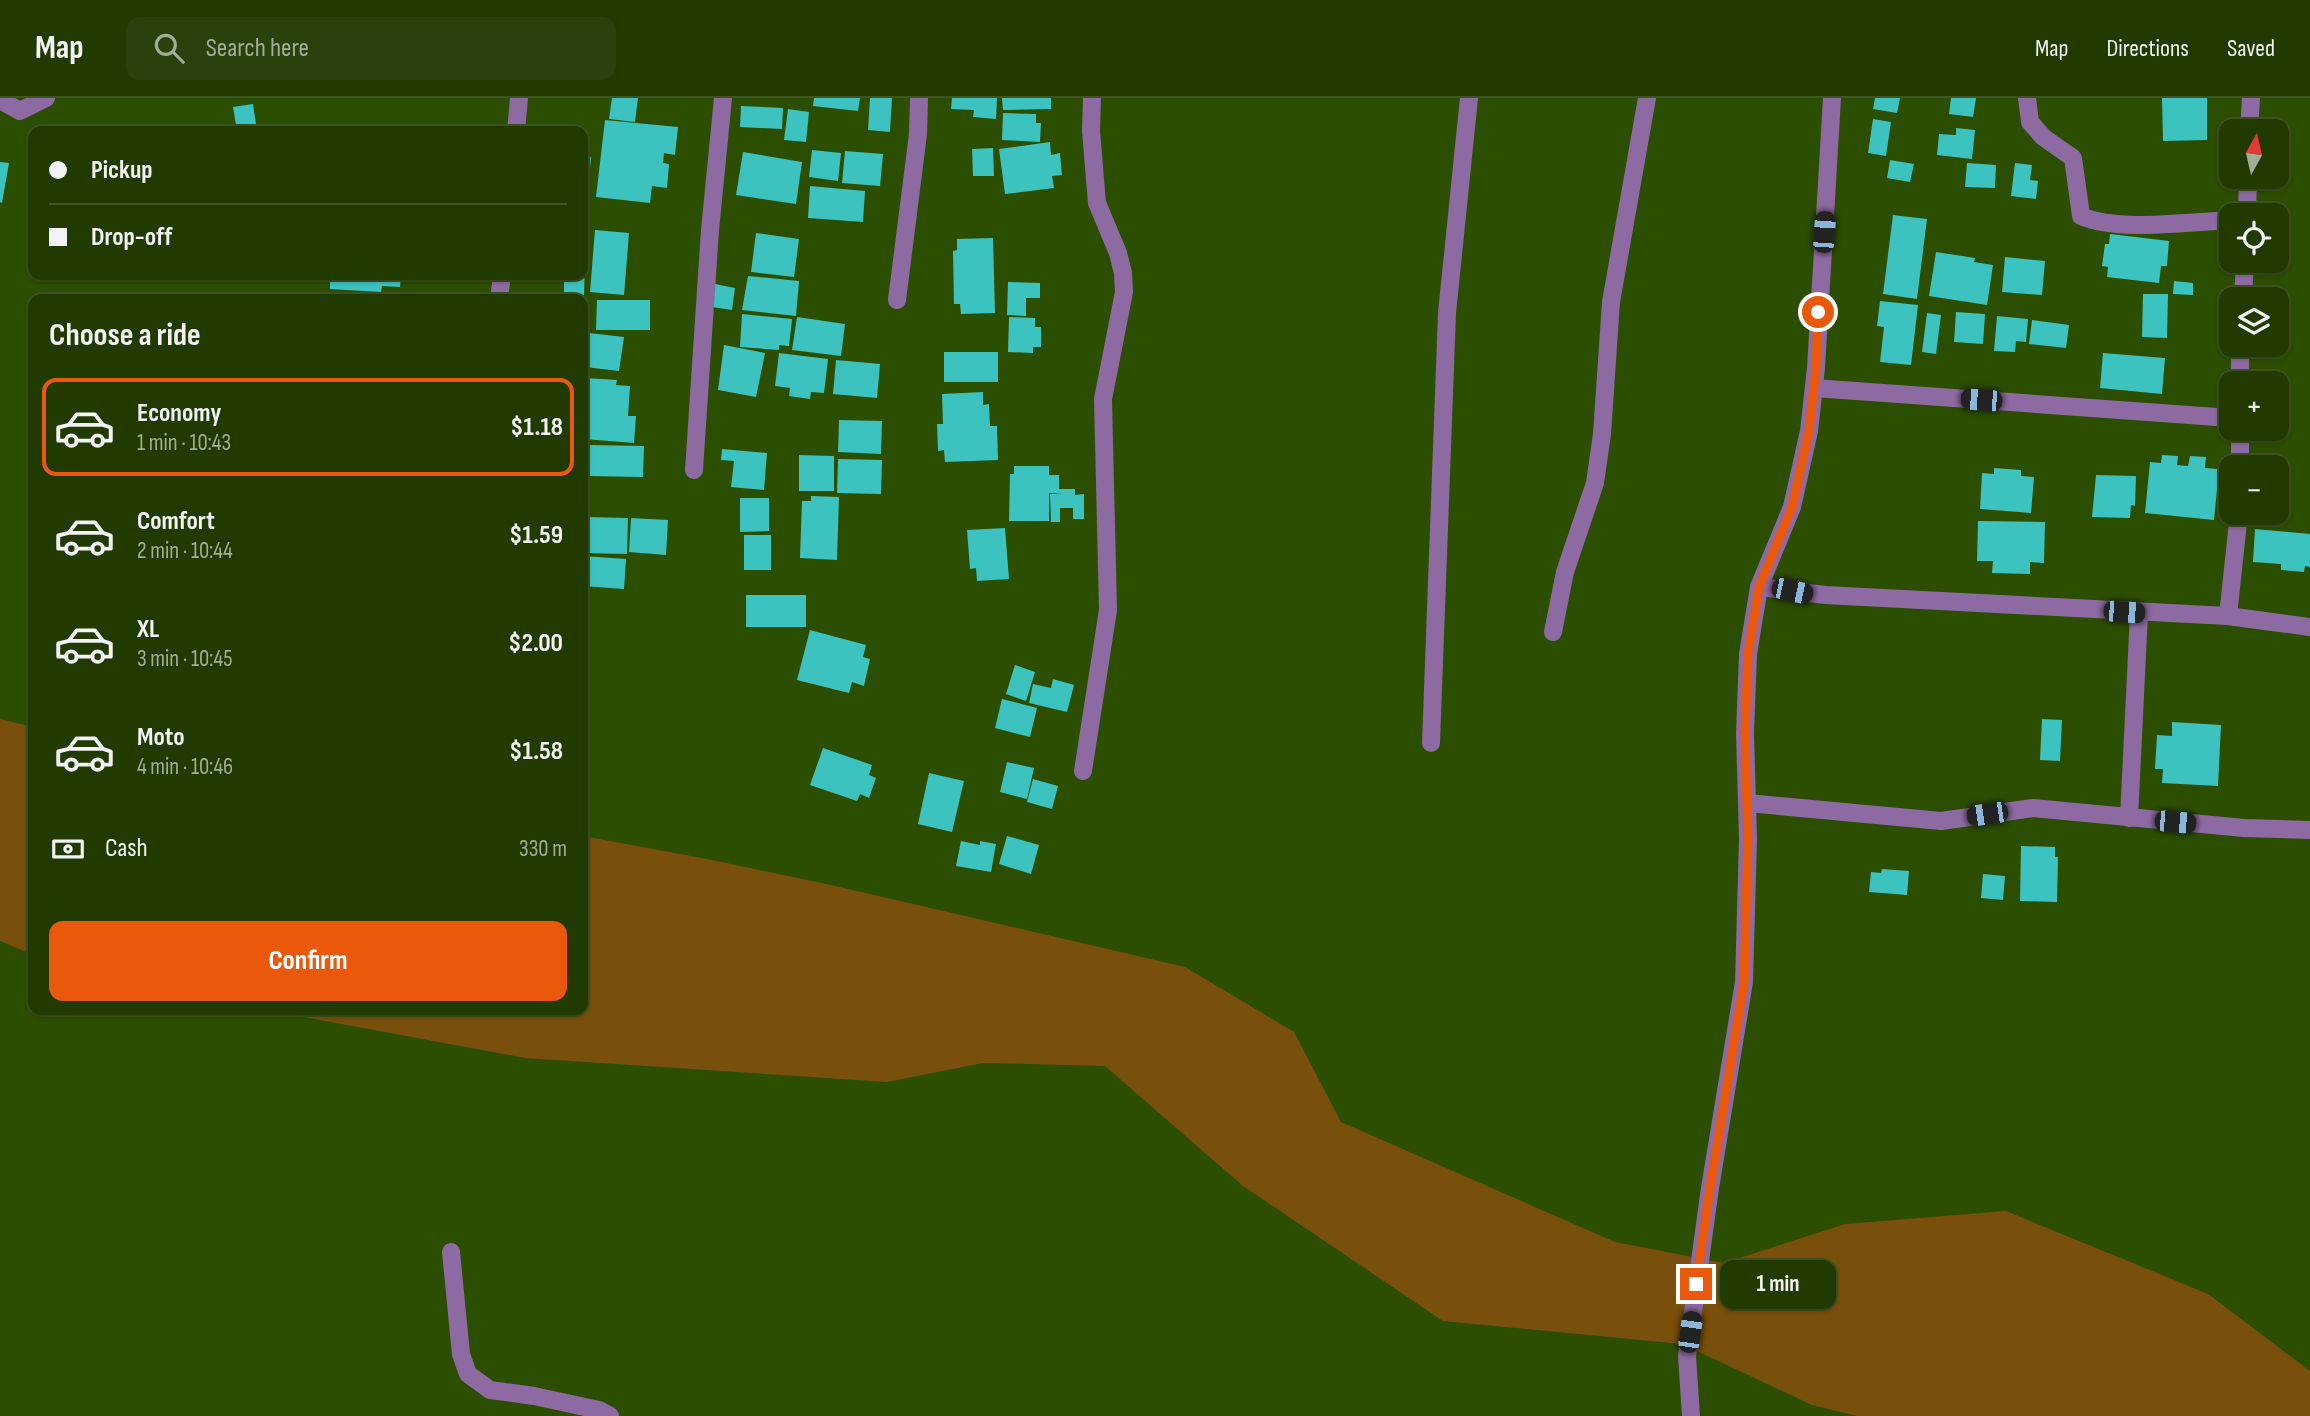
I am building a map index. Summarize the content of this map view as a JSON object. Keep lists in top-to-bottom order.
{
  "north": "top",
  "page": {
    "header": "Map",
    "search": "Search here",
    "nav": ["Map", "Directions", "Saved"],
    "map_buttons": ["+", "−"],
    "banner": ["Pickup", "Drop-off"],
    "heading": "Choose a ride",
    "list": [
      {
        "name": "Economy",
        "note": "1 min · 10:43",
        "value": "$1.18"
      },
      {
        "name": "Comfort",
        "note": "2 min · 10:44",
        "value": "$1.59"
      },
      {
        "name": "XL",
        "note": "3 min · 10:45",
        "value": "$2.00"
      },
      {
        "name": "Moto",
        "note": "4 min · 10:46",
        "value": "$1.58"
      }
    ],
    "pay": ["Cash", "330 m"],
    "buttons": "Confirm",
    "bubble": "1 min"
  }
}
